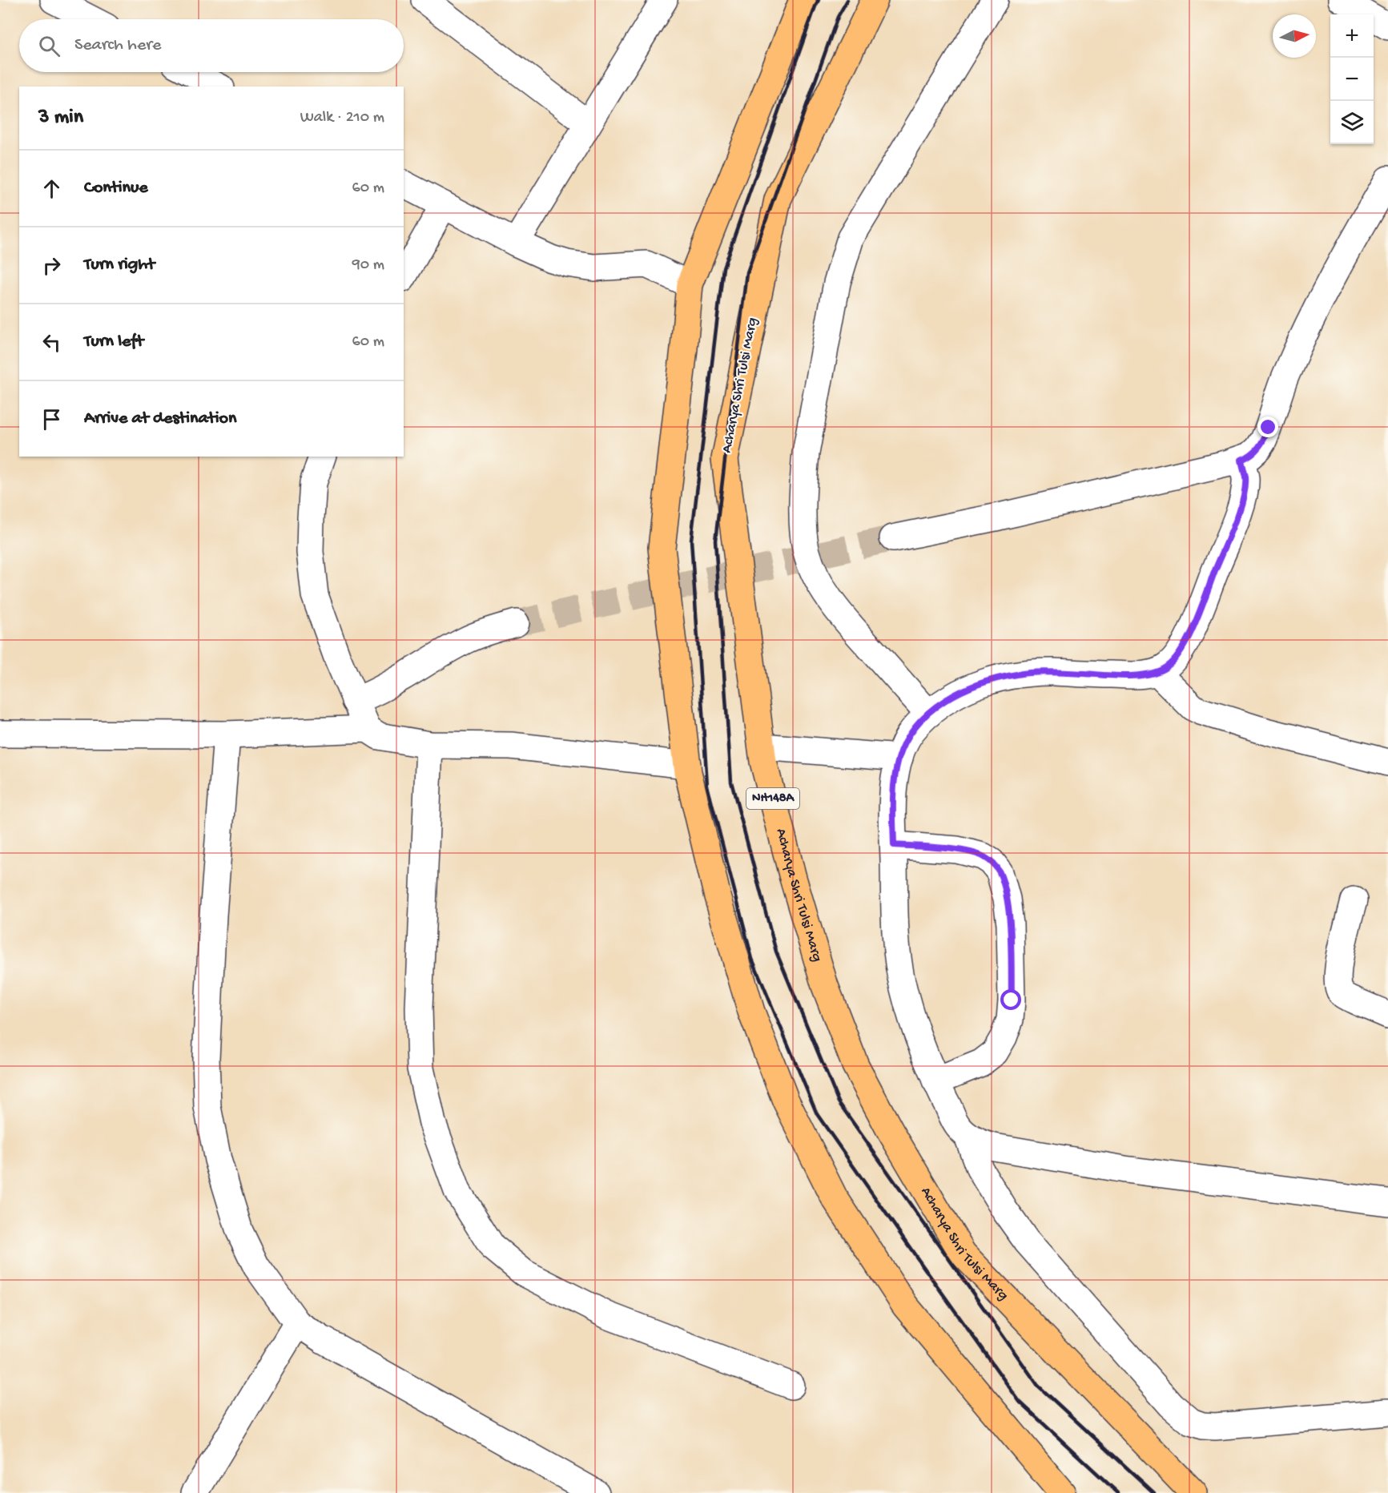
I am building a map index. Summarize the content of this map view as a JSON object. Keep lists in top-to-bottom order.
{
  "streets": {
    "highway": ["Acharya Shri Tulsi Marg", "NH148A"]
  },
  "north": "right",
  "page": {
    "map_buttons": ["+", "−"],
    "search": "Search here",
    "heading": ["3 min", "Walk · 210 m"],
    "list": [
      ["Continue", "60 m"],
      ["Turn right", "90 m"],
      ["Turn left", "60 m"],
      "Arrive at destination"
    ]
  }
}
